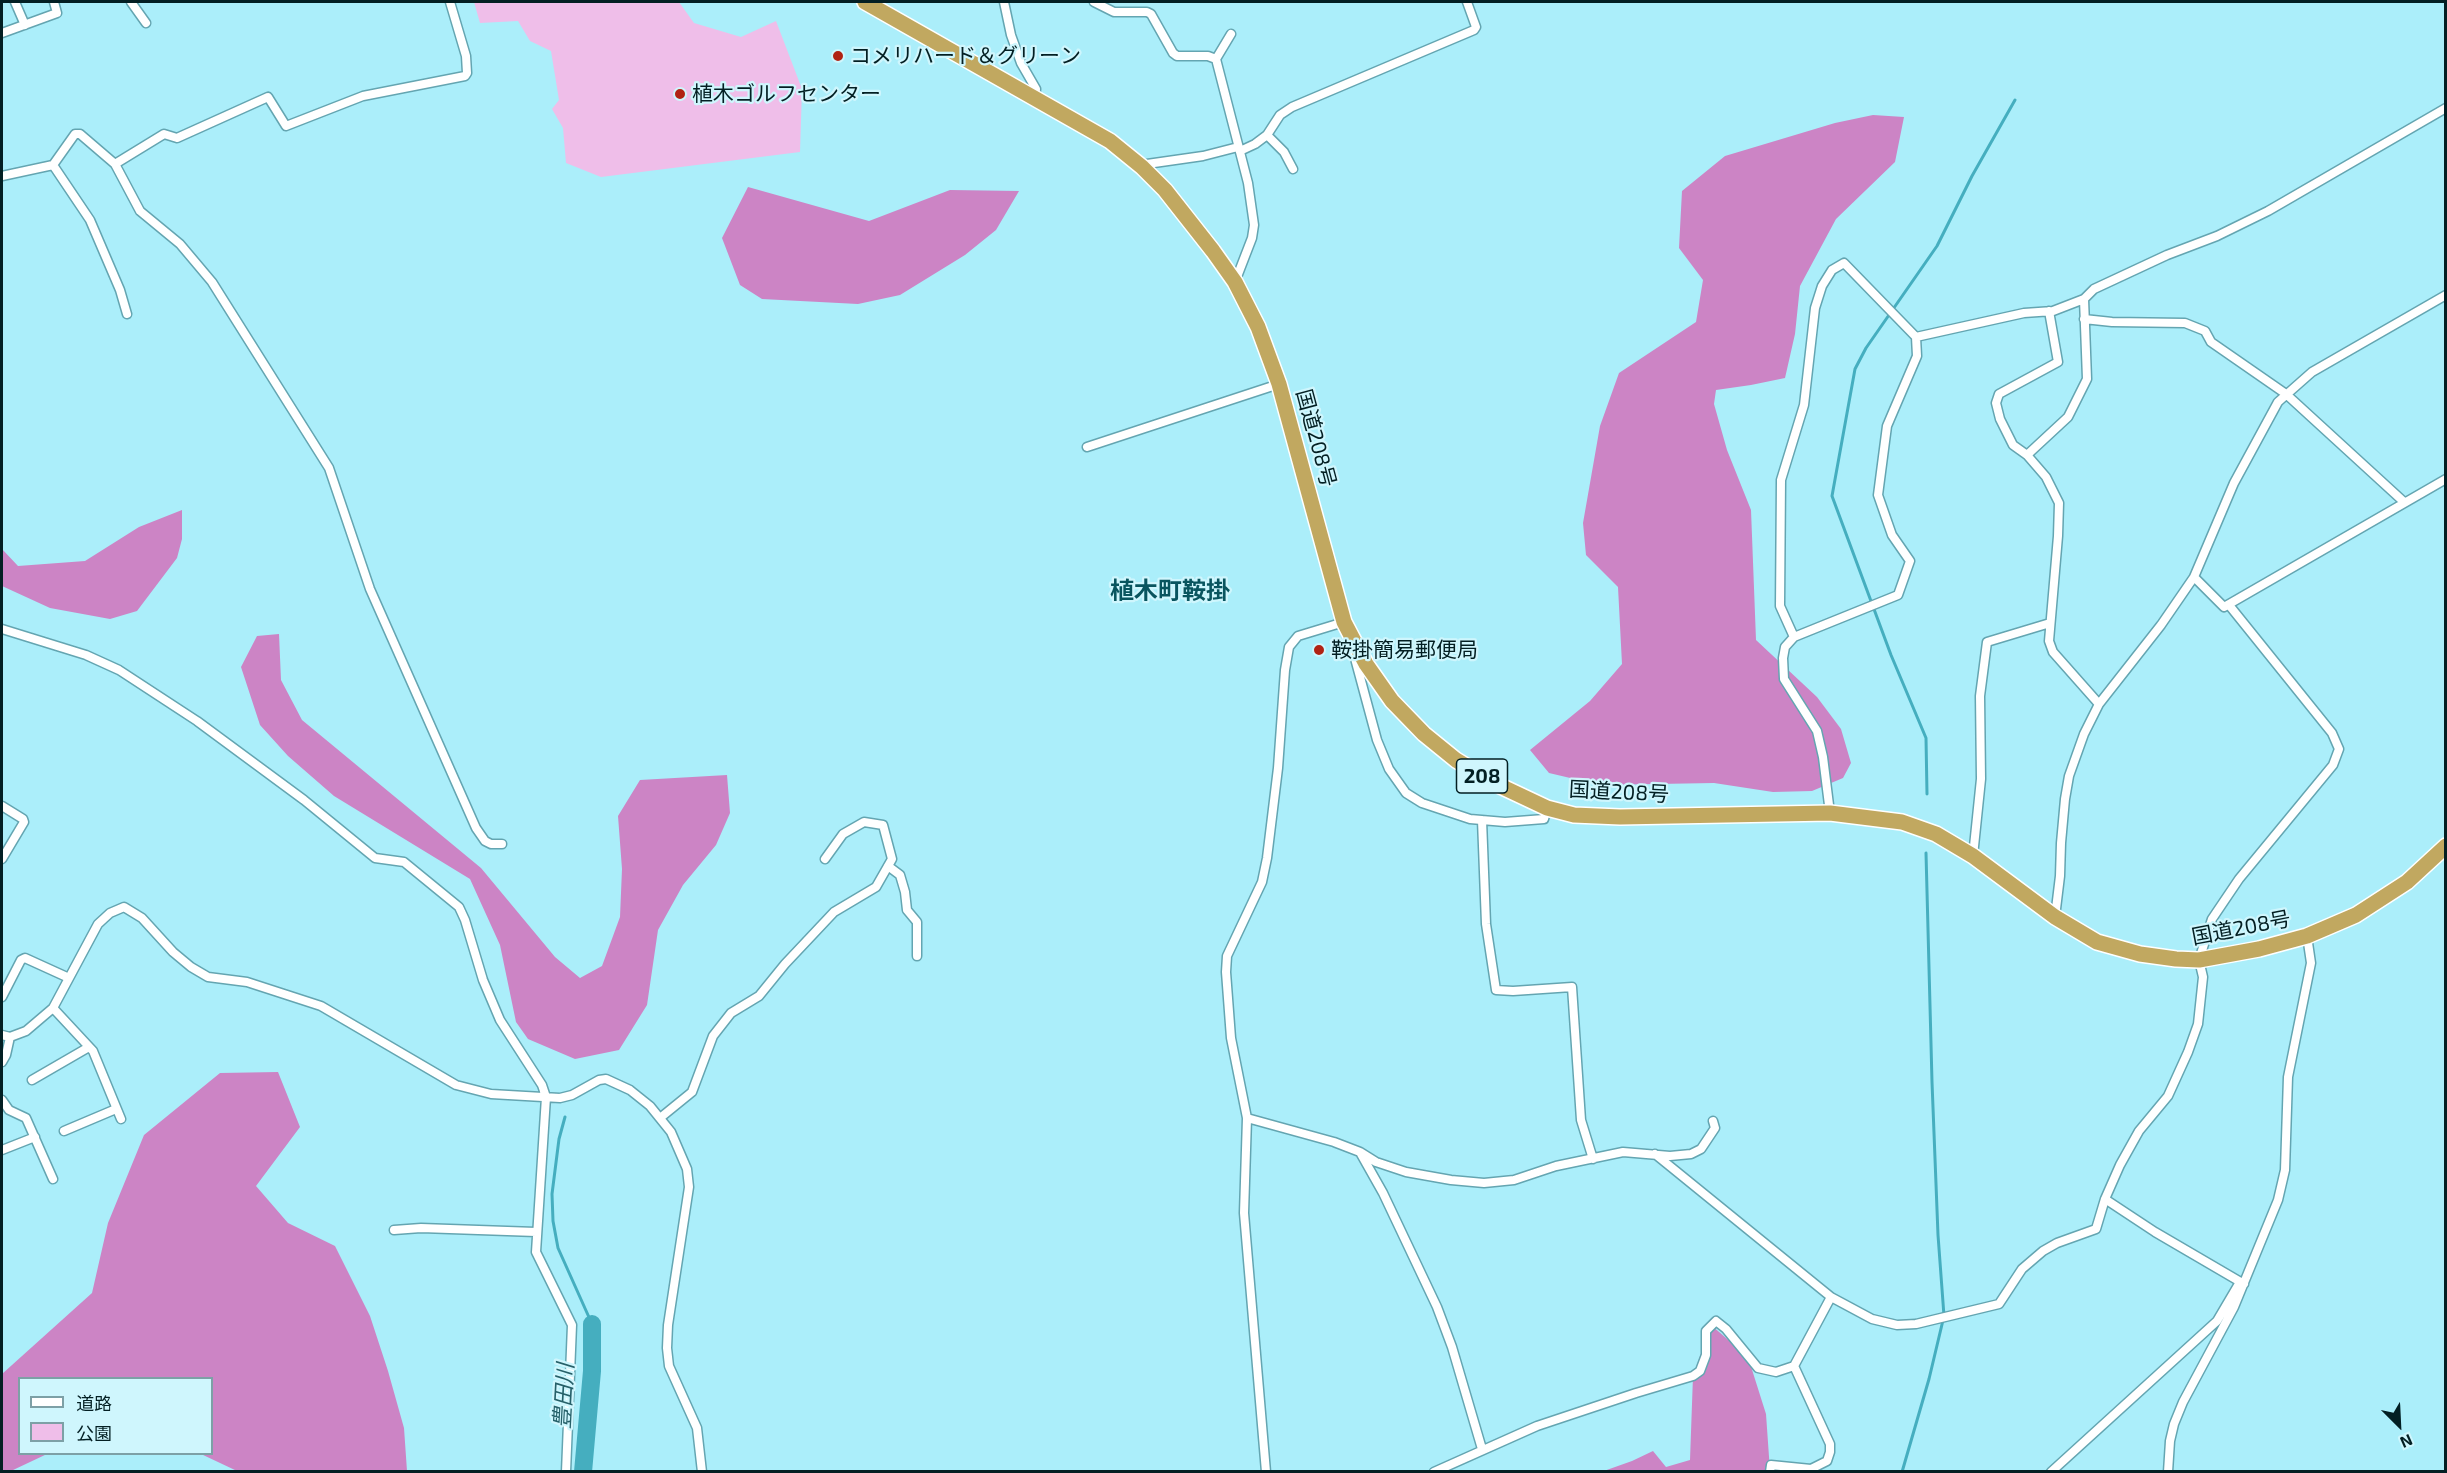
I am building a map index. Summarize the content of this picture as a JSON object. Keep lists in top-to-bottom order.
{
  "streets": {
    "highway": ["国道208号", "208"]
  },
  "districts": ["植木町鞍掛"],
  "water": ["豊田川"],
  "places": ["コメリハード＆グリーン", "植木ゴルフセンター", "鞍掛簡易郵便局"],
  "legend": ["道路", "公園"],
  "north": "bottom right"
}
